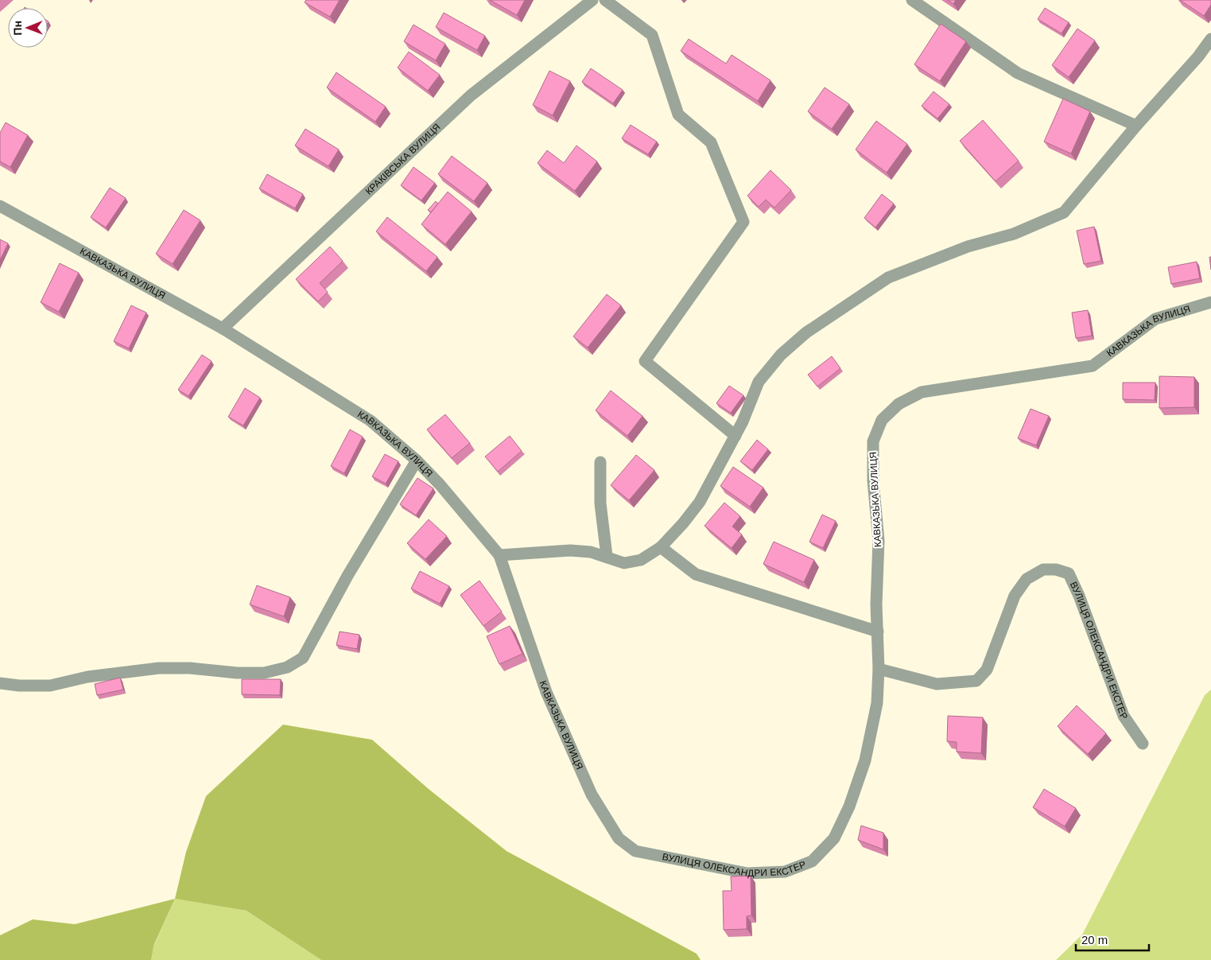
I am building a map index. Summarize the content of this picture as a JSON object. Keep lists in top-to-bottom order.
{
  "streets": {
    "street": ["КРАКІВСЬКА ВУЛИЦЯ", "КАВКАЗЬКА ВУЛИЦЯ", "ВУЛИЦЯ ОЛЕКСАНДРИ ЕКСТЕР"]
  },
  "crossings": [
    ["КРАКІВСЬКА ВУЛИЦЯ", "КАВКАЗЬКА ВУЛИЦЯ"],
    ["КАВКАЗЬКА ВУЛИЦЯ", "ВУЛИЦЯ ОЛЕКСАНДРИ ЕКСТЕР"]
  ],
  "scale_bar": "20 m",
  "north": "left"
}
